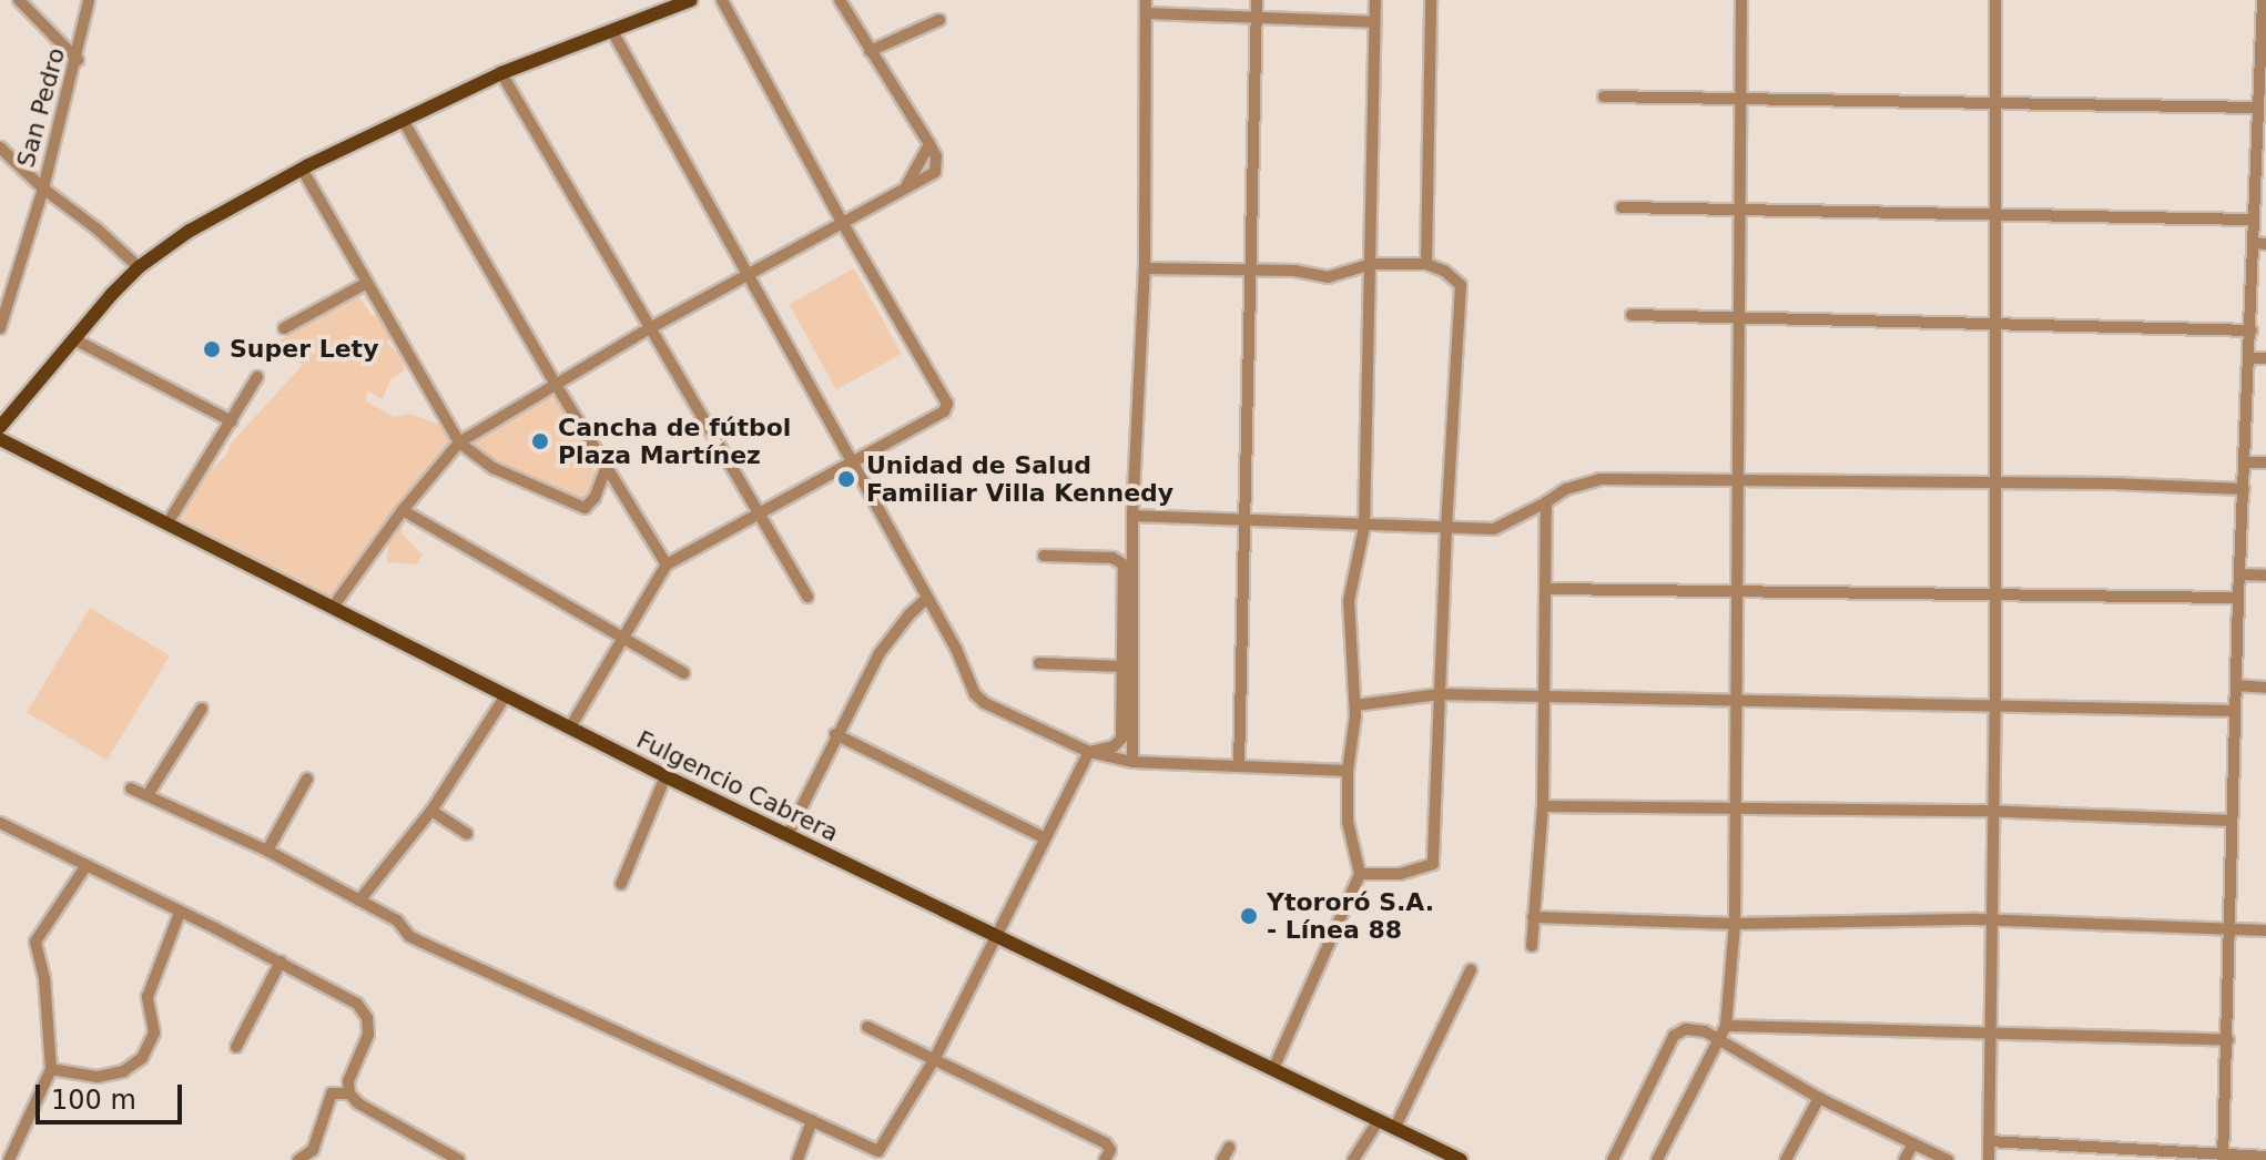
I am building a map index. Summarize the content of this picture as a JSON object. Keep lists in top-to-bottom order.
{
  "streets": {
    "main road": ["Fulgencio Cabrera"],
    "street": ["San Pedro"]
  },
  "places": [
    "Super Lety",
    "Cancha de fútbol Plaza Martínez",
    "Unidad de Salud Familiar Villa Kennedy",
    "Ytororó S.A. - Línea 88"
  ],
  "scale_bar": "100 m"
}
